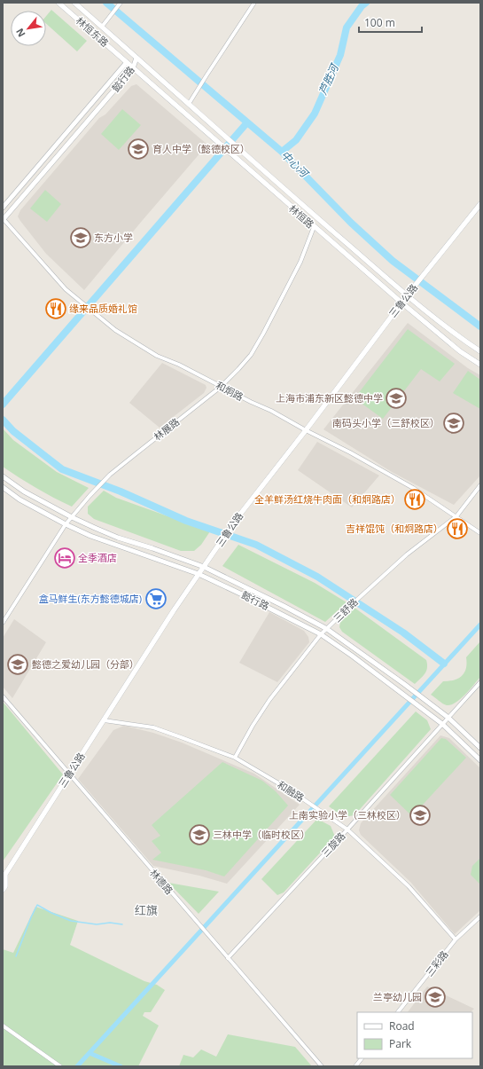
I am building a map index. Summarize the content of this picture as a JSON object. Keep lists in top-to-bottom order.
{
  "streets": {
    "main road": [
      "林恒东路",
      "懿行路",
      "林恒路",
      "三鲁公路"
    ],
    "street": [
      "和炯路",
      "林展路",
      "三舒路",
      "和融路",
      "三旋路",
      "林德路",
      "三彩路"
    ]
  },
  "crossings": [
    ["林恒东路", "懿行路"],
    ["林恒东路", "林恒路"],
    ["懿行路", "林恒路"],
    ["懿行路", "三鲁公路"],
    ["懿行路", "和炯路"],
    ["懿行路", "林展路"],
    ["懿行路", "三舒路"],
    ["懿行路", "三旋路"],
    ["林恒路", "三鲁公路"],
    ["林恒路", "林展路"],
    ["三鲁公路", "和炯路"],
    ["三鲁公路", "和融路"],
    ["三鲁公路", "林德路"],
    ["和炯路", "林展路"],
    ["和炯路", "三舒路"],
    ["三舒路", "和融路"],
    ["和融路", "三旋路"],
    ["和融路", "三彩路"],
    ["三旋路", "林德路"]
  ],
  "districts": ["红旗"],
  "water": ["芦胜河", "中心河"],
  "places": {
    "school or university": [
      "育人中学（懿德校区）",
      "东方小学",
      "上海市浦东新区懿德中学",
      "南码头小学（三舒校区）",
      "懿德之爱幼儿园（分部）",
      "上南实验小学（三林校区）",
      "三林中学（临时校区）",
      "兰亭幼儿园"
    ],
    "restaurant": ["缘来品质婚礼馆", "全羊鲜汤红烧牛肉面（和炯路店）", "吉祥馄饨（和炯路店）"],
    "hotel": ["全季酒店"],
    "supermarket": ["盒马鲜生(东方懿德城店)"]
  },
  "legend": ["Road", "Park"],
  "scale_bar": "100 m",
  "north": "bottom left"
}
